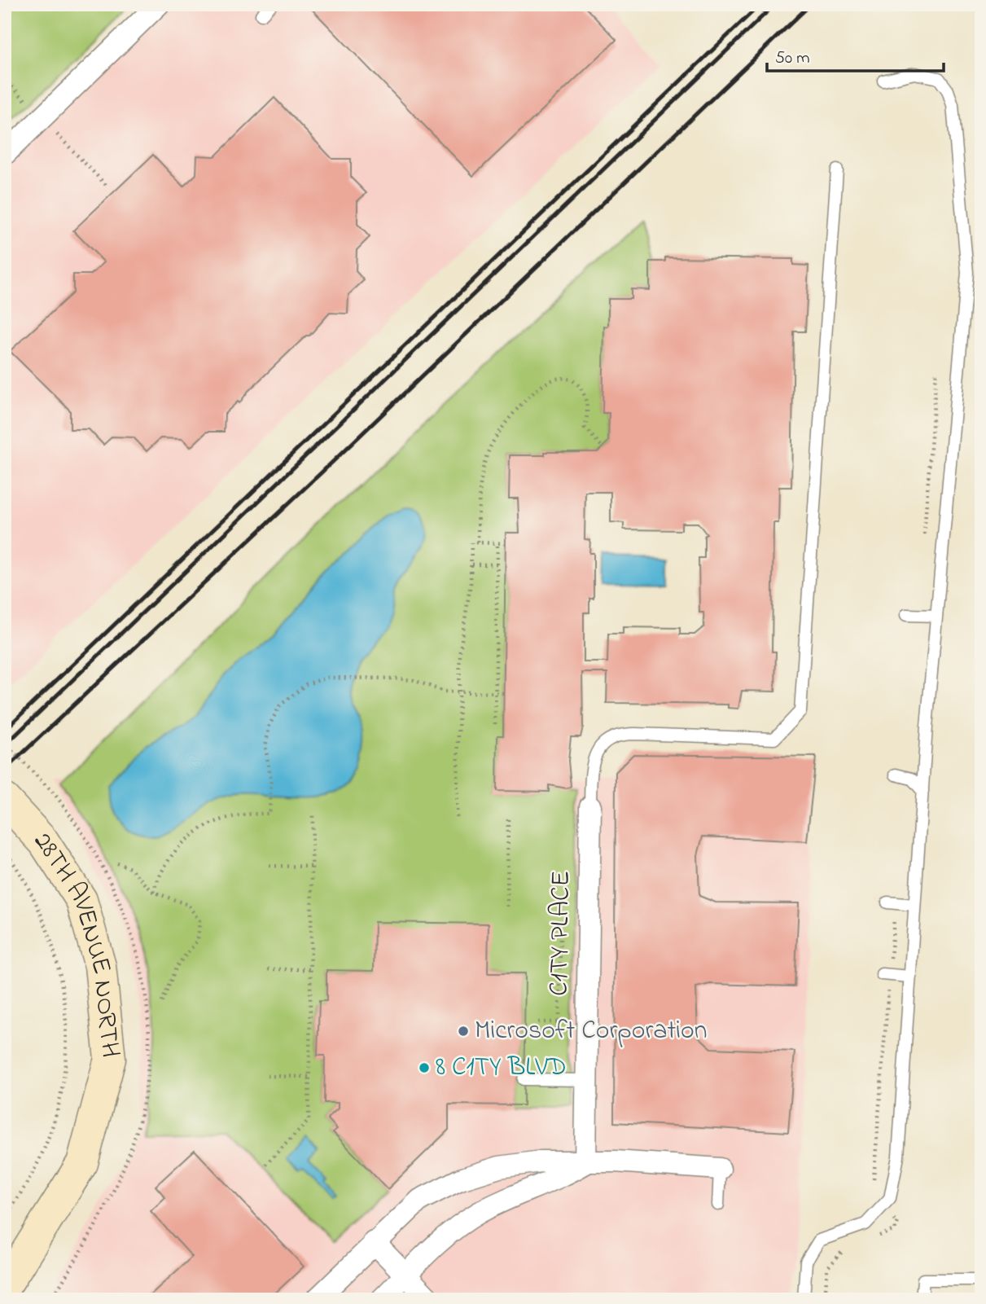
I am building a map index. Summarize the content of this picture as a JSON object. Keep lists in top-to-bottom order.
{
  "streets": {
    "main road": ["28TH AVENUE NORTH"],
    "street": ["C1TY PLACE"]
  },
  "places": ["Microsoft Corporation", "8 C1TY BLVD"],
  "scale_bar": "50 m"
}
